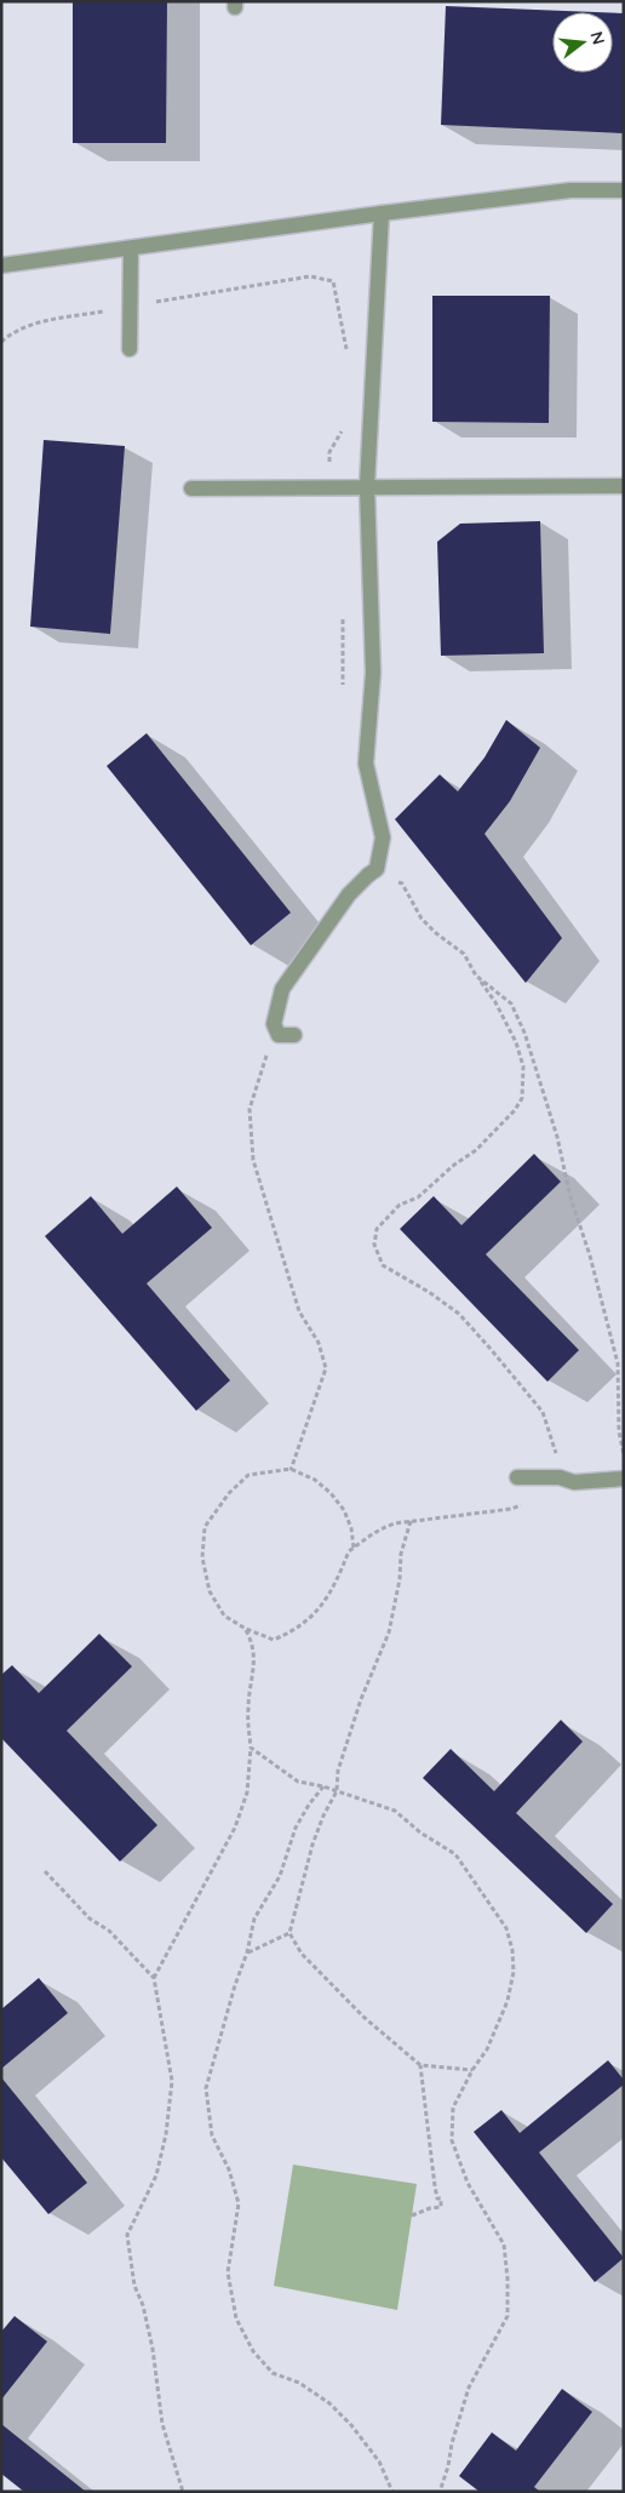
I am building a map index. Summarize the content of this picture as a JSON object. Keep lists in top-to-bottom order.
{
  "north": "right"
}
